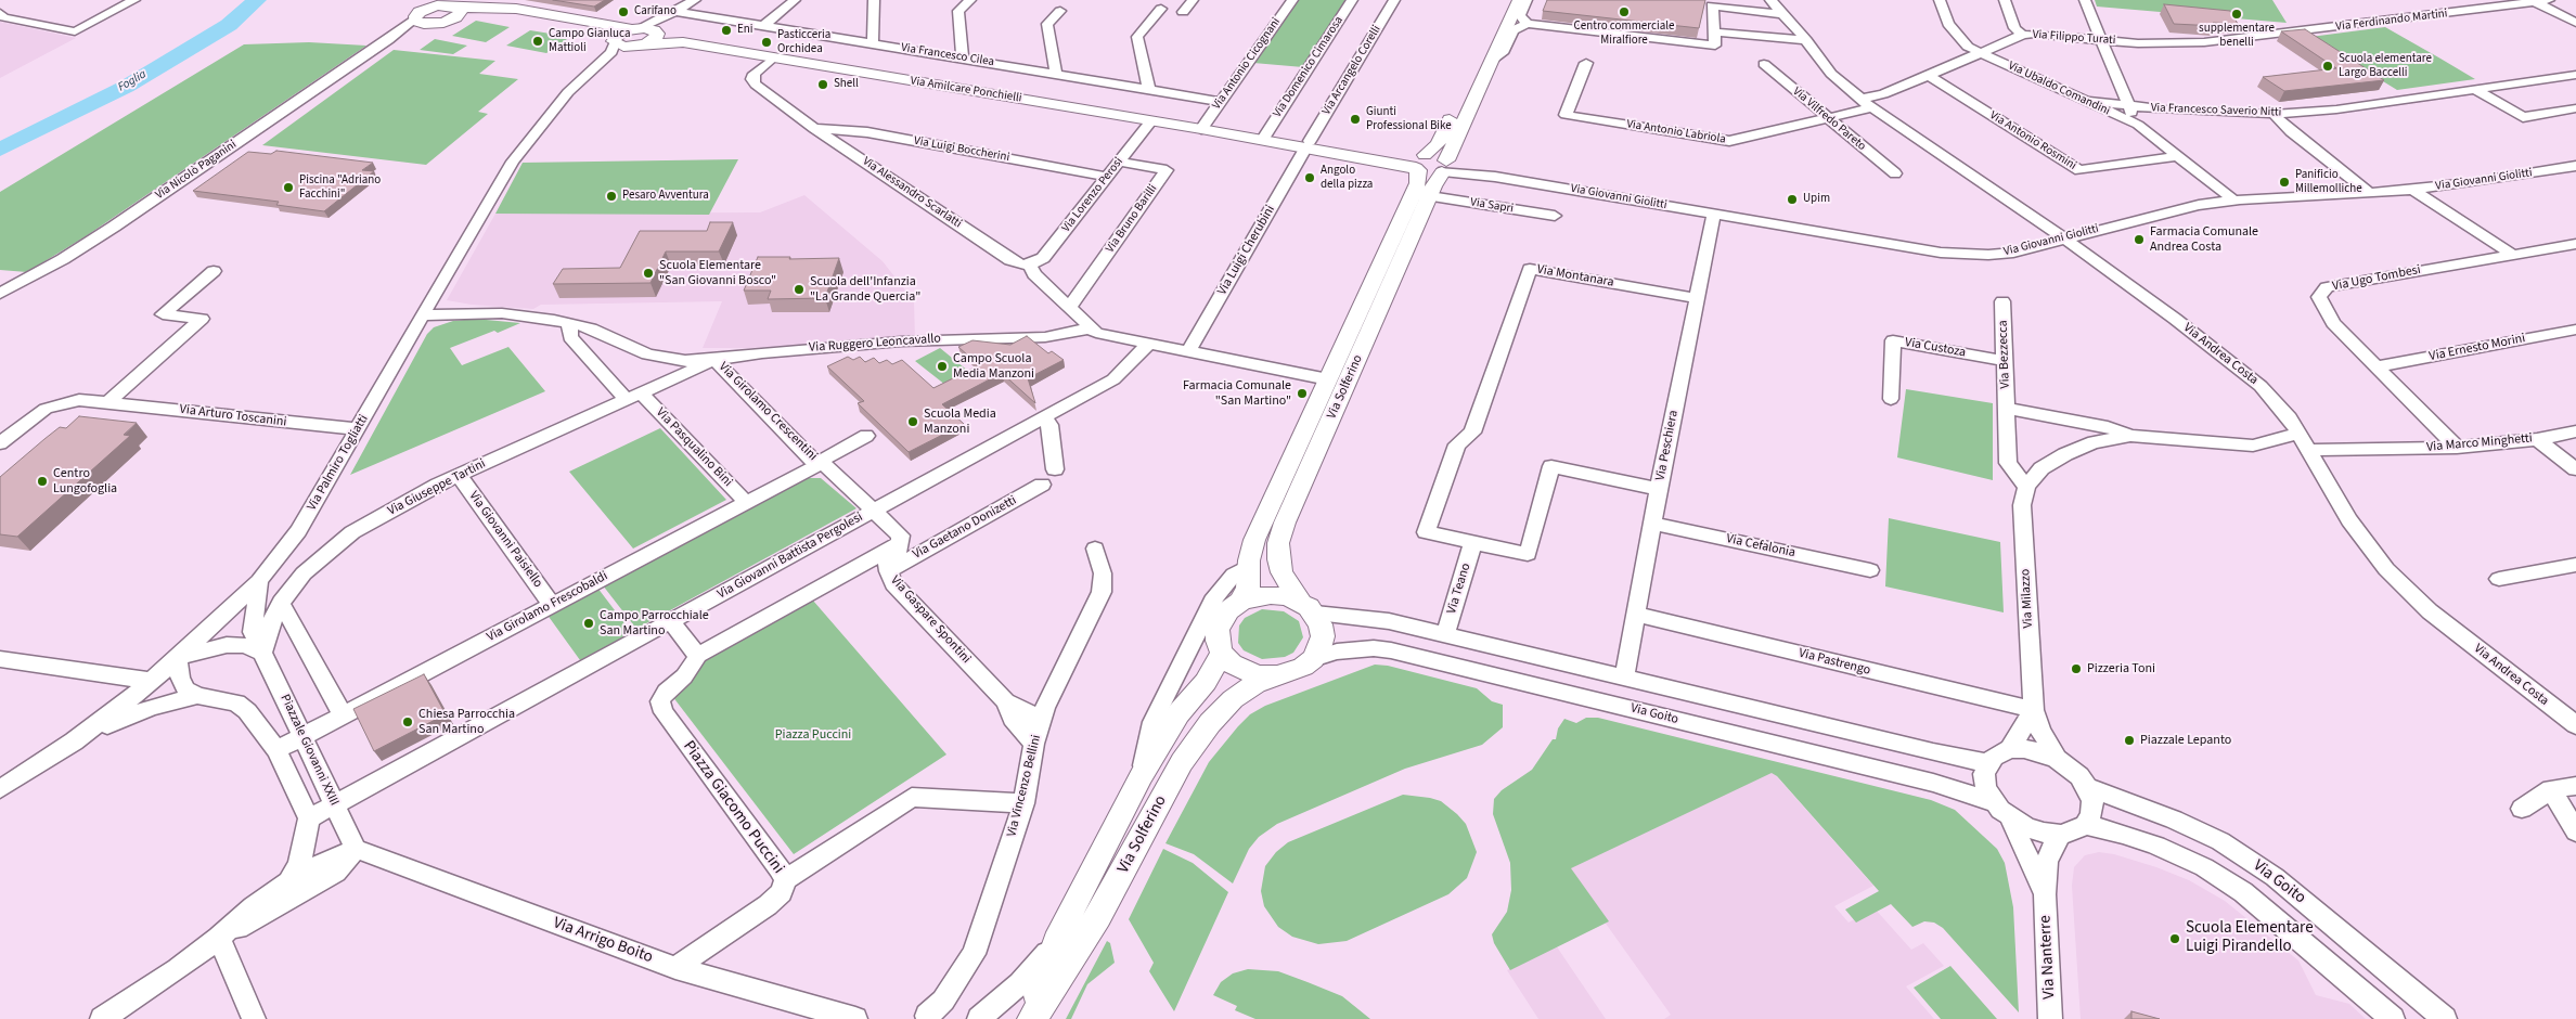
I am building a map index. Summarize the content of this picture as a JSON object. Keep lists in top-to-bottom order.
{
  "streets": {
    "main road": ["Via Amilcare Ponchielli", "Via Solferino"],
    "street": [
      "Via Ferdinando Martini",
      "Via Filippo Turati",
      "Via Francesco Cilea",
      "Via Antonio Cicognani",
      "Via Domenico Cimarosa",
      "Via Arcangelo Corelli",
      "Via Ubaldo Comandini",
      "Via Francesco Saverio Nitti",
      "Via Vilfredo Pareto",
      "Via Antonio Labriola",
      "Via Antonio Rosmini",
      "Via Luigi Boccherini",
      "Via Nicolò Paganini",
      "Via Giovanni Giolitti",
      "Via Alessandro Scarlatti",
      "Via Lorenzo Perosi",
      "Via Sapri",
      "Via Bruno Barilli",
      "Via Luigi Cherubini",
      "Via Montanara",
      "Via Ugo Tombesi",
      "Via Ruggero Leoncavallo",
      "Via Custoza",
      "Via Ernesto Morini",
      "Via Bezzecca",
      "Via Andrea Costa",
      "Via Girolamo Crescentini",
      "Via Arturo Toscanini",
      "Via Marco Minghetti",
      "Via Peschiera",
      "Via Pasqualino Bini",
      "Via Palmiro Togliatti",
      "Via Giuseppe Tartini",
      "Via Gaetano Donizetti",
      "Via Giovanni Paisiello",
      "Via Cefalonia",
      "Via Giovanni Battista Pergolesi",
      "Via Teano",
      "Via Milazzo",
      "Via Girolamo Frescobaldi",
      "Via Gaspare Spontini",
      "Via Pastrengo",
      "Via Goito",
      "Piazzale Giovanni XXIII",
      "Via Vincenzo Bellini",
      "Piazza Giacomo Puccini",
      "Via Arrigo Boito",
      "Via Nanterre"
    ]
  },
  "crossings": [
    ["Via Ferdinando Martini", "Via Filippo Turati"],
    ["Via Filippo Turati", "Via Ubaldo Comandini"],
    ["Via Filippo Turati", "Via Antonio Rosmini"],
    ["Via Filippo Turati", "Via Andrea Costa"],
    ["Via Francesco Cilea", "Via Antonio Cicognani"],
    ["Via Antonio Cicognani", "Via Amilcare Ponchielli"],
    ["Via Domenico Cimarosa", "Via Amilcare Ponchielli"],
    ["Via Arcangelo Corelli", "Via Amilcare Ponchielli"],
    ["Via Arcangelo Corelli", "Via Luigi Cherubini"],
    ["Via Ubaldo Comandini", "Via Francesco Saverio Nitti"],
    ["Via Ubaldo Comandini", "Via Antonio Rosmini"],
    ["Via Ubaldo Comandini", "Via Giovanni Giolitti"],
    ["Via Amilcare Ponchielli", "Via Nicolò Paganini"],
    ["Via Amilcare Ponchielli", "Via Alessandro Scarlatti"],
    ["Via Amilcare Ponchielli", "Via Lorenzo Perosi"],
    ["Via Amilcare Ponchielli", "Via Luigi Cherubini"],
    ["Via Amilcare Ponchielli", "Via Solferino"],
    ["Via Amilcare Ponchielli", "Via Palmiro Togliatti"],
    ["Via Vilfredo Pareto", "Via Antonio Labriola"],
    ["Via Antonio Labriola", "Via Andrea Costa"],
    ["Via Luigi Boccherini", "Via Alessandro Scarlatti"],
    ["Via Luigi Boccherini", "Via Lorenzo Perosi"],
    ["Via Giovanni Giolitti", "Via Andrea Costa"],
    ["Via Giovanni Giolitti", "Via Solferino"],
    ["Via Giovanni Giolitti", "Via Peschiera"],
    ["Via Alessandro Scarlatti", "Via Lorenzo Perosi"],
    ["Via Lorenzo Perosi", "Via Bruno Barilli"],
    ["Via Sapri", "Via Solferino"],
    ["Via Montanara", "Via Peschiera"],
    ["Via Montanara", "Via Teano"],
    ["Via Ugo Tombesi", "Via Ernesto Morini"],
    ["Via Ugo Tombesi", "Via Marco Minghetti"],
    ["Via Ruggero Leoncavallo", "Via Girolamo Crescentini"],
    ["Via Ruggero Leoncavallo", "Via Pasqualino Bini"],
    ["Via Ruggero Leoncavallo", "Via Palmiro Togliatti"],
    ["Via Ruggero Leoncavallo", "Via Giuseppe Tartini"],
    ["Via Custoza", "Via Bezzecca"],
    ["Via Andrea Costa", "Via Marco Minghetti"],
    ["Via Solferino", "Via Goito"],
    ["Via Girolamo Crescentini", "Via Giuseppe Tartini"],
    ["Via Girolamo Crescentini", "Via Girolamo Frescobaldi"],
    ["Via Arturo Toscanini", "Via Palmiro Togliatti"],
    ["Via Peschiera", "Via Cefalonia"],
    ["Via Peschiera", "Via Pastrengo"],
    ["Via Peschiera", "Via Goito"],
    ["Via Pasqualino Bini", "Via Giuseppe Tartini"],
    ["Via Pasqualino Bini", "Via Girolamo Frescobaldi"],
    ["Via Palmiro Togliatti", "Piazzale Giovanni XXIII"],
    ["Via Giuseppe Tartini", "Via Giovanni Paisiello"],
    ["Via Giuseppe Tartini", "Piazzale Giovanni XXIII"],
    ["Via Gaetano Donizetti", "Via Gaspare Spontini"],
    ["Via Giovanni Paisiello", "Via Girolamo Frescobaldi"],
    ["Via Giovanni Battista Pergolesi", "Piazzale Giovanni XXIII"],
    ["Via Teano", "Via Goito"],
    ["Via Milazzo", "Via Pastrengo"],
    ["Via Milazzo", "Via Goito"],
    ["Via Milazzo", "Via Nanterre"],
    ["Via Girolamo Frescobaldi", "Piazzale Giovanni XXIII"],
    ["Via Gaspare Spontini", "Via Vincenzo Bellini"],
    ["Via Goito", "Via Nanterre"],
    ["Piazzale Giovanni XXIII", "Via Arrigo Boito"],
    ["Piazza Giacomo Puccini", "Via Arrigo Boito"]
  ],
  "water": ["Foglia"],
  "parks": ["Piazza Puccini"],
  "places": [
    "Carifano",
    "Centro commerciale Miralfiore",
    "supplementare benelli",
    "Eni",
    "Campo Gianluca Mattioli",
    "Pasticceria Orchidea",
    "Scuola elementare Largo Baccelli",
    "Shell",
    "Giunti Professional Bike",
    "Angolo della pizza",
    "Panificio Millemolliche",
    "Piscina \"Adriano Facchini\"",
    "Pesaro Avventura",
    "Upim",
    "Farmacia Comunale Andrea Costa",
    "Scuola Elementare \"San Giovanni Bosco\"",
    "Scuola dell'Infanzia \"La Grande Quercia\"",
    "Campo Scuola Media Manzoni",
    "Farmacia Comunale \"San Martino\"",
    "Scuola Media Manzoni",
    "Centro Lungofoglia",
    "Campo Parrocchiale San Martino",
    "Pizzeria Toni",
    "Chiesa Parrocchia San Martino",
    "Piazzale Lepanto",
    "Scuola Elementare Luigi Pirandello"
  ]
}
